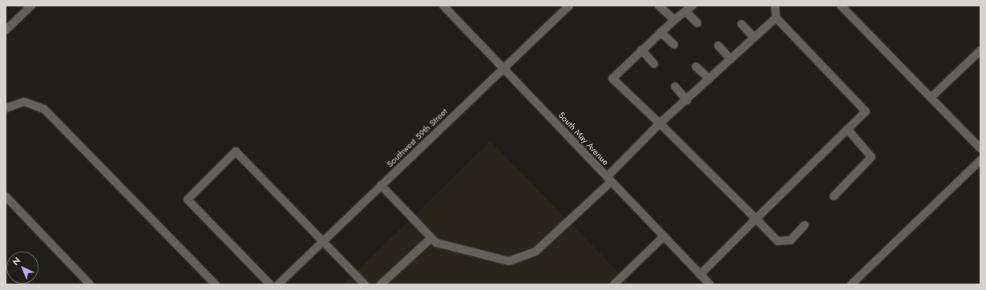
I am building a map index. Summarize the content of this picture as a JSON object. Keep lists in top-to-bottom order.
{
  "streets": {
    "main road": ["Southwest 59th Street", "South May Avenue"]
  },
  "crossings": [
    ["Southwest 59th Street", "South May Avenue"]
  ],
  "north": "top left"
}
